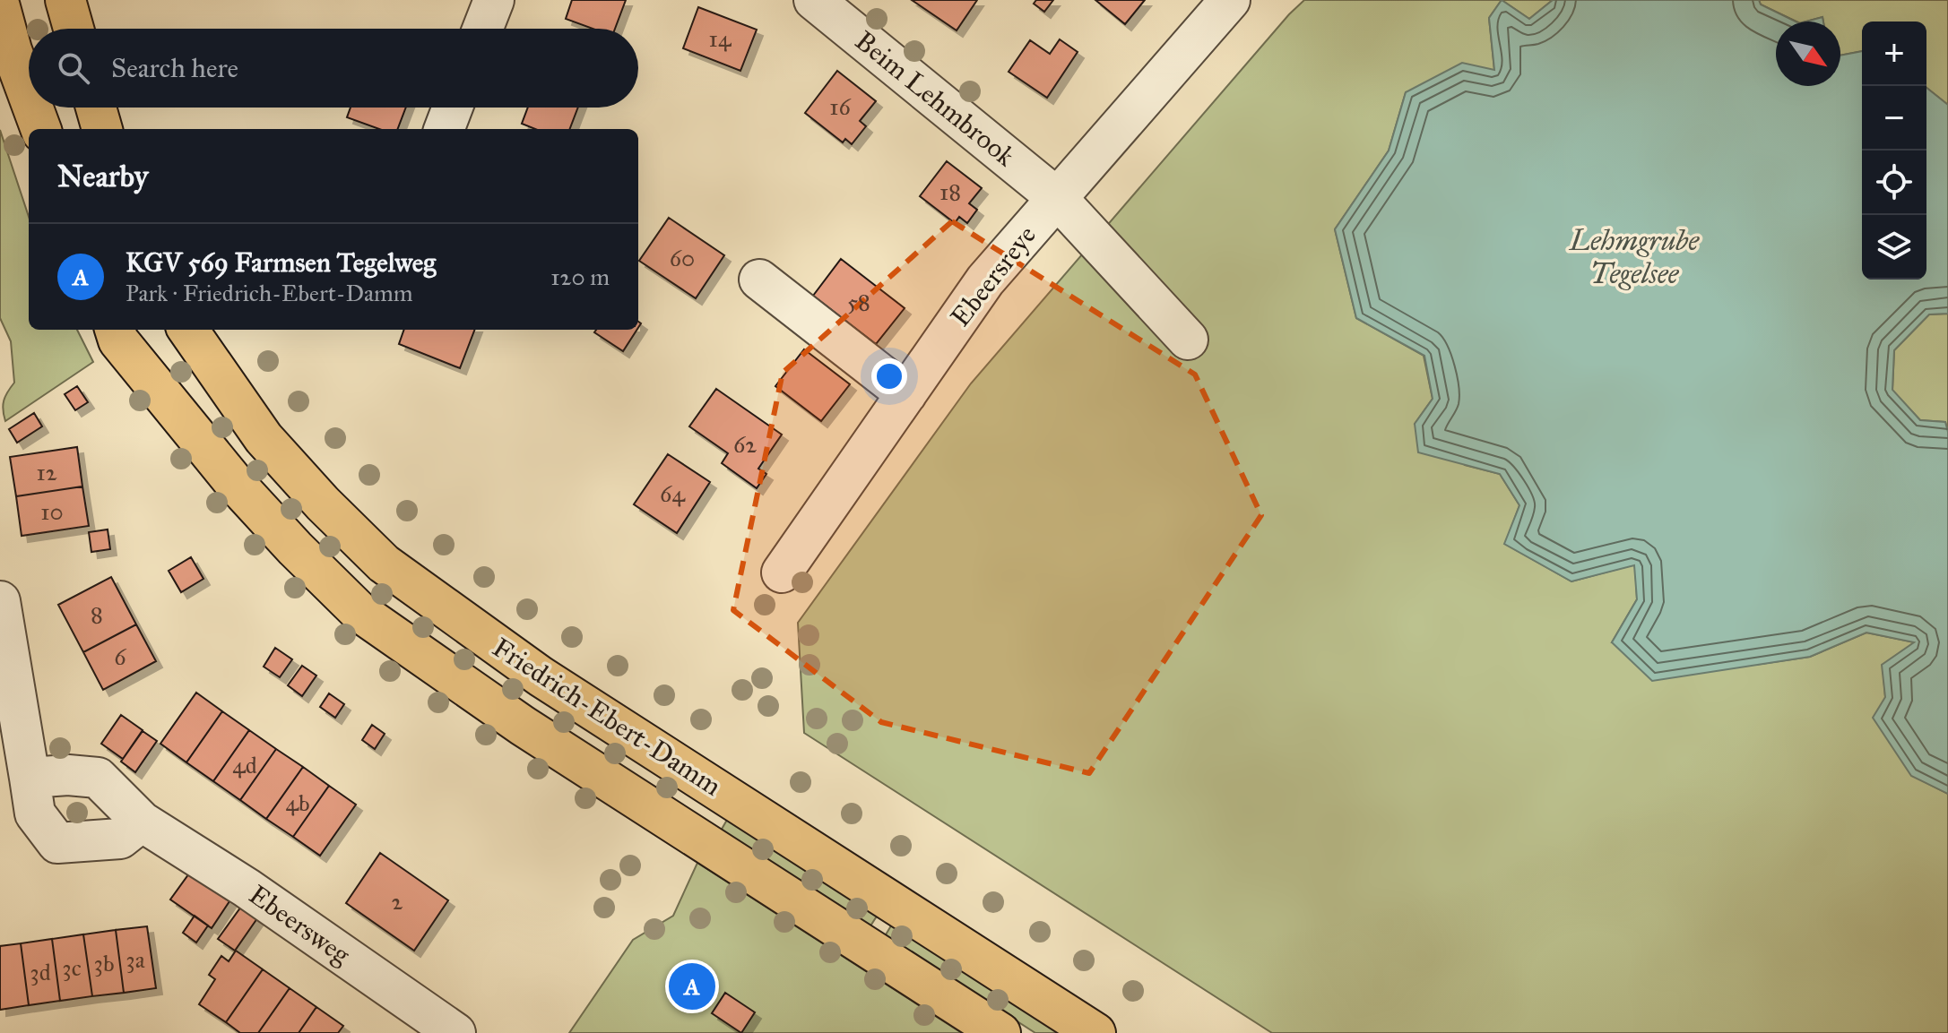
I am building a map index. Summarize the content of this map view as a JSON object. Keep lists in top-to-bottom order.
{
  "streets": {
    "main road": ["Friedrich-Ebert-Damm"],
    "street": ["Beim Lehmbrook", "Ebeersreye", "Ebeersweg"]
  },
  "crossings": [
    ["Beim Lehmbrook", "Ebeersreye"]
  ],
  "water": ["Lehmgrube Tegelsee"],
  "house_numbers": [
    "14",
    "16",
    "18",
    "60",
    "58",
    "62",
    "12",
    "64",
    "10",
    "8",
    "6",
    "4d",
    "4b",
    "2",
    "3a",
    "3b",
    "3c",
    "3d"
  ],
  "north": "bottom right",
  "page": {
    "map_buttons": ["+", "−"],
    "search": "Search here",
    "heading": "Nearby",
    "list": [
      {
        "mark": "A",
        "name": "KGV 569 Farmsen Tegelweg",
        "note": "Park · Friedrich-Ebert-Damm",
        "value": "120 m"
      }
    ],
    "pins": "A"
  }
}
